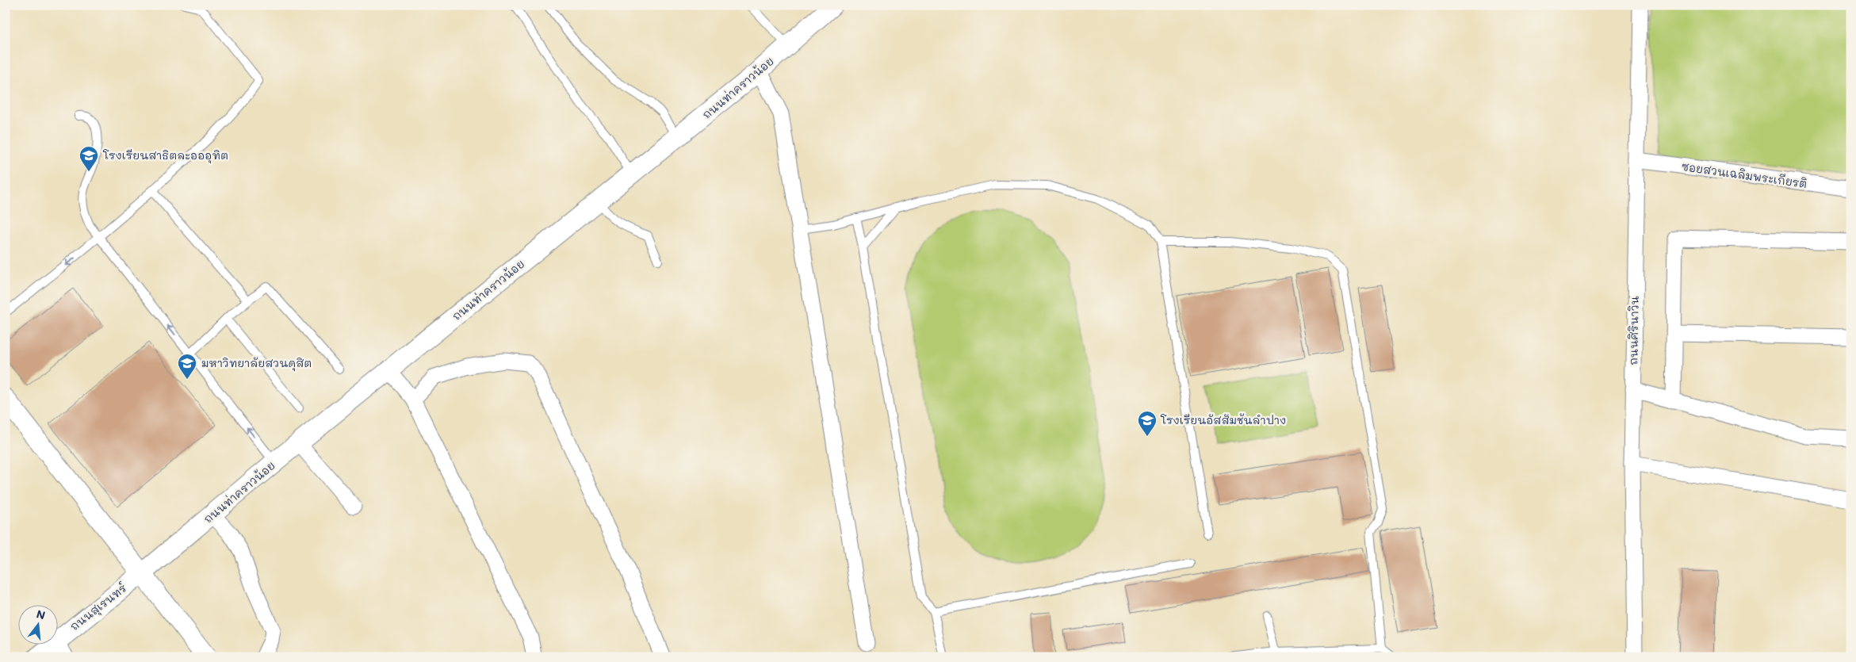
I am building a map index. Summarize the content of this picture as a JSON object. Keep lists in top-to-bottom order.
{
  "streets": {
    "street": [
      "ถนนท่าคราวน้อย",
      "ซอยสวนเฉลิมพระเกียรติ",
      "ถนนศิรินาวิน",
      "ถนนสุเรนทร์"
    ]
  },
  "crossings": [
    ["ถนนท่าคราวน้อย", "ถนนสุเรนทร์"],
    ["ซอยสวนเฉลิมพระเกียรติ", "ถนนศิรินาวิน"]
  ],
  "places": {
    "school or university": ["โรงเรียนสาธิตละอออุทิต", "มหาวิทยาลัยสวนดุสิต", "โรงเรียนอัสสัมชันลำปาง"]
  },
  "north": "top"
}
